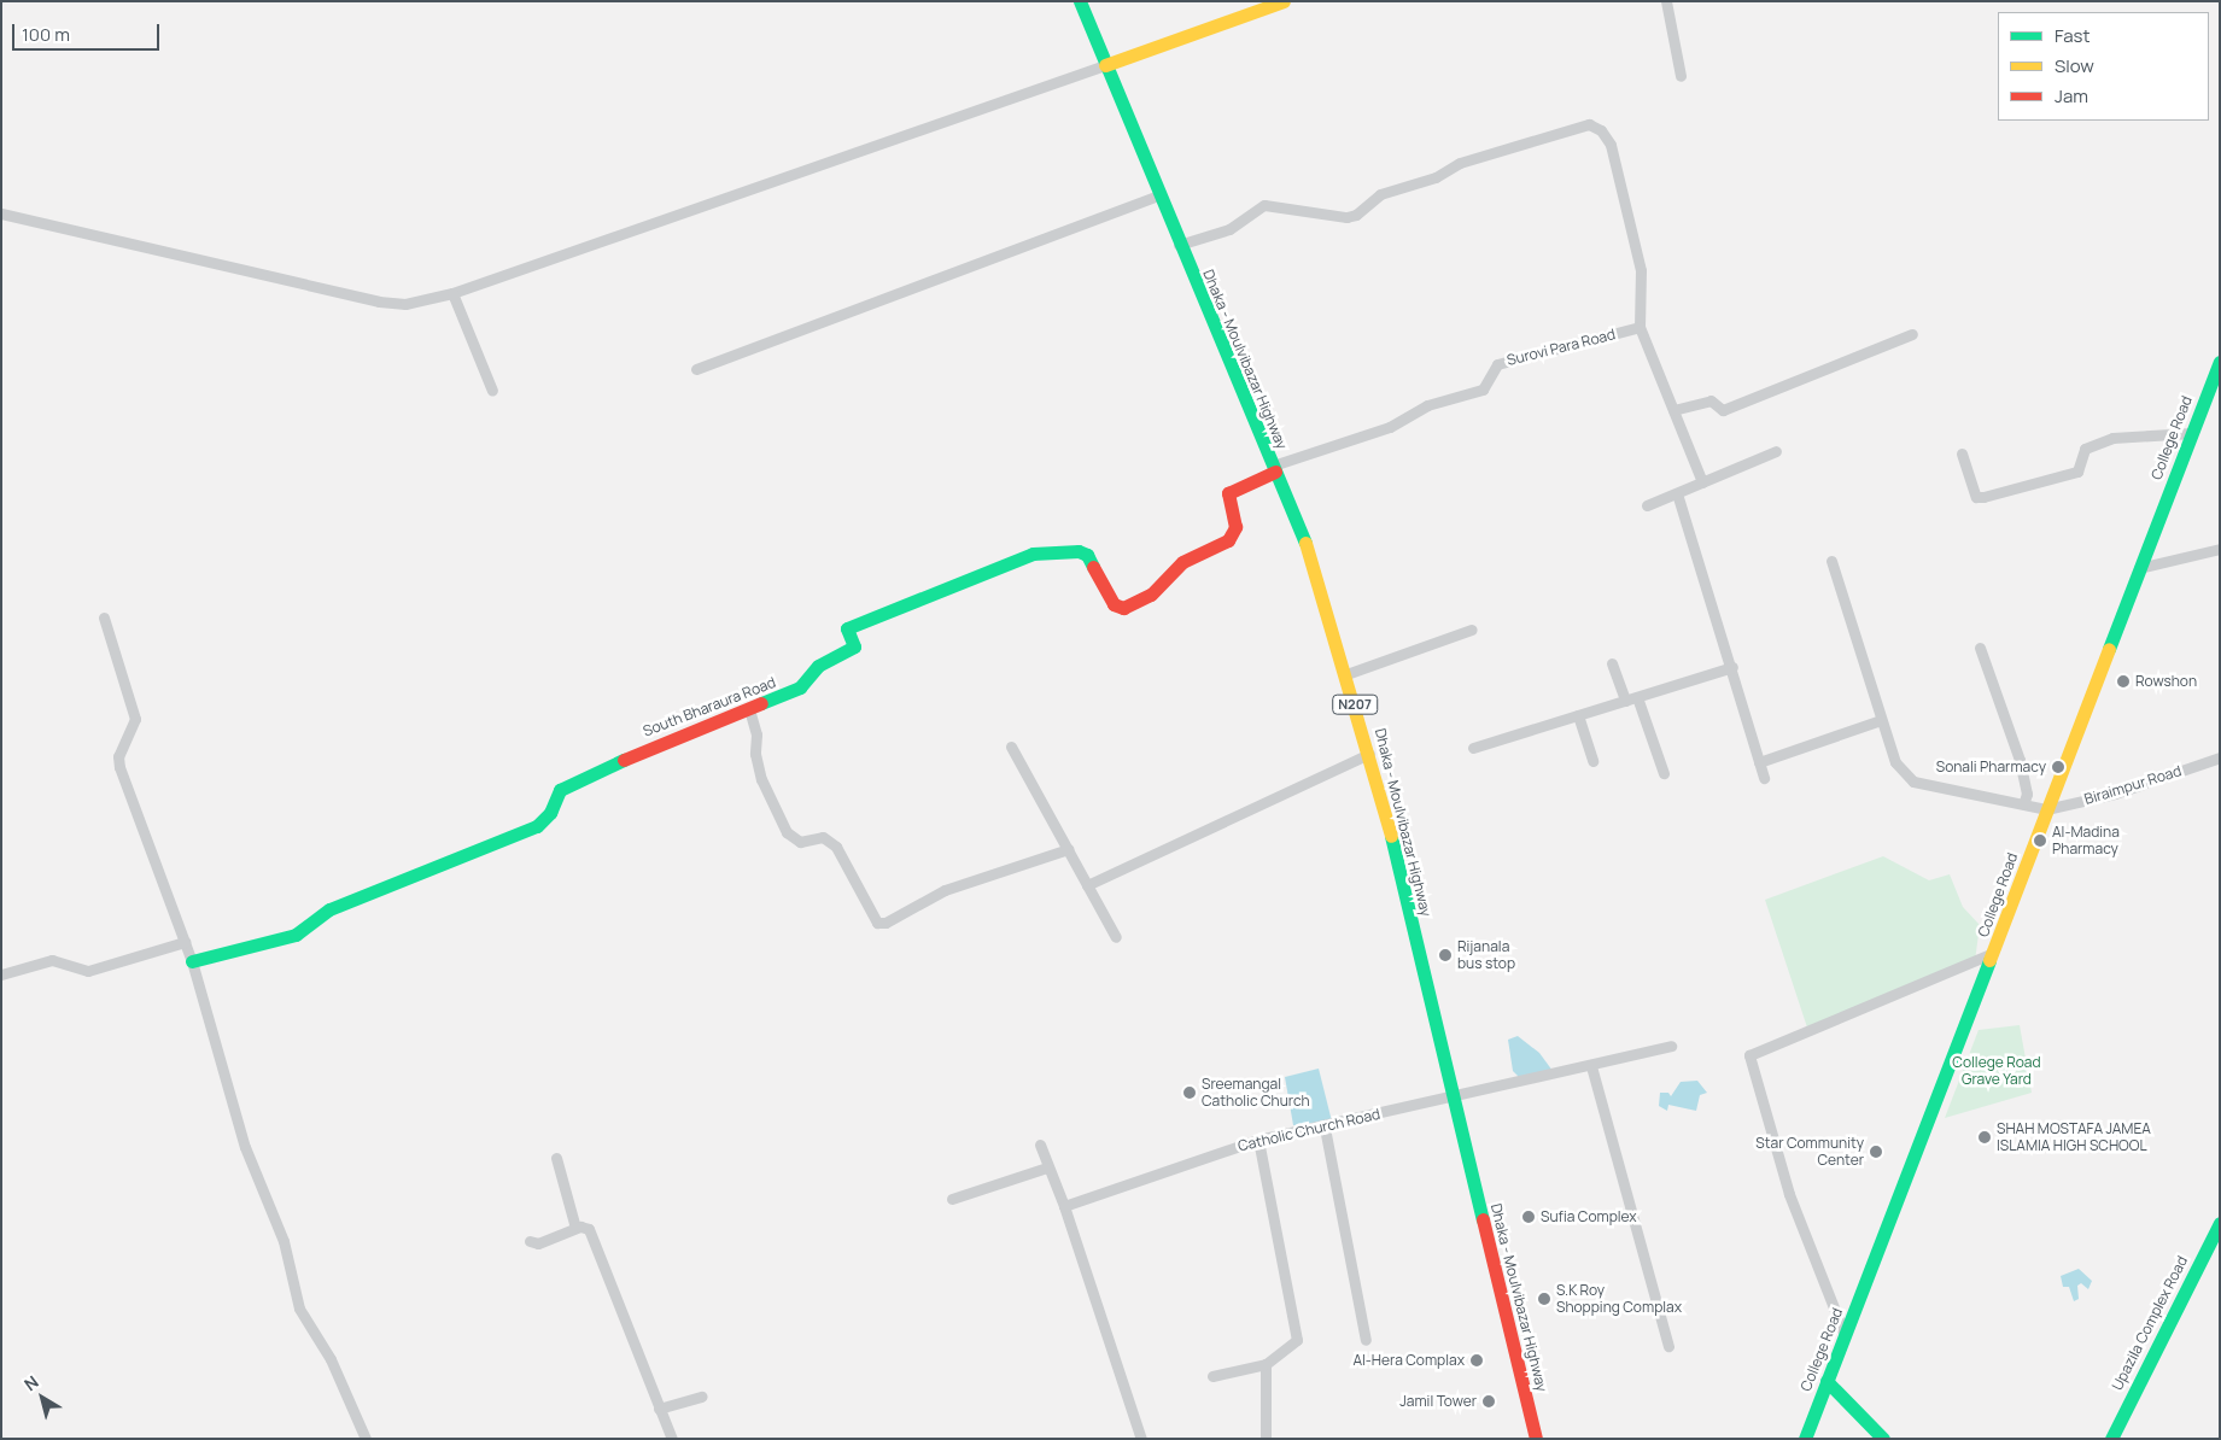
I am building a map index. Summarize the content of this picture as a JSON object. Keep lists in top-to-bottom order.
{
  "streets": {
    "main road": [
      "Dhaka - Moulvibazar Highway",
      "College Road",
      "N207",
      "South Bharaura Road",
      "Upazila Complex Road"
    ],
    "street": ["Surovi Para Road", "Biraimpur Road", "Catholic Church Road"]
  },
  "crossings": [
    ["Surovi Para Road", "Dhaka - Moulvibazar Highway"],
    ["Surovi Para Road", "South Bharaura Road"],
    ["Dhaka - Moulvibazar Highway", "South Bharaura Road"],
    ["Dhaka - Moulvibazar Highway", "Catholic Church Road"],
    ["College Road", "Biraimpur Road"]
  ],
  "parks": ["College Road Grave Yard"],
  "places": [
    "Rowshon",
    "Sonali Pharmacy",
    "Al-Madina Pharmacy",
    "Rijanala bus stop",
    "Sreemangal Catholic Church",
    "SHAH MOSTAFA JAMEA ISLAMIA HIGH SCHOOL",
    "Star Community Center",
    "Sufia Complex",
    "S.K Roy Shopping Complax",
    "Al-Hera Complax",
    "Jamil Tower"
  ],
  "legend": ["Fast", "Slow", "Jam"],
  "scale_bar": "100 m",
  "north": "top left"
}
